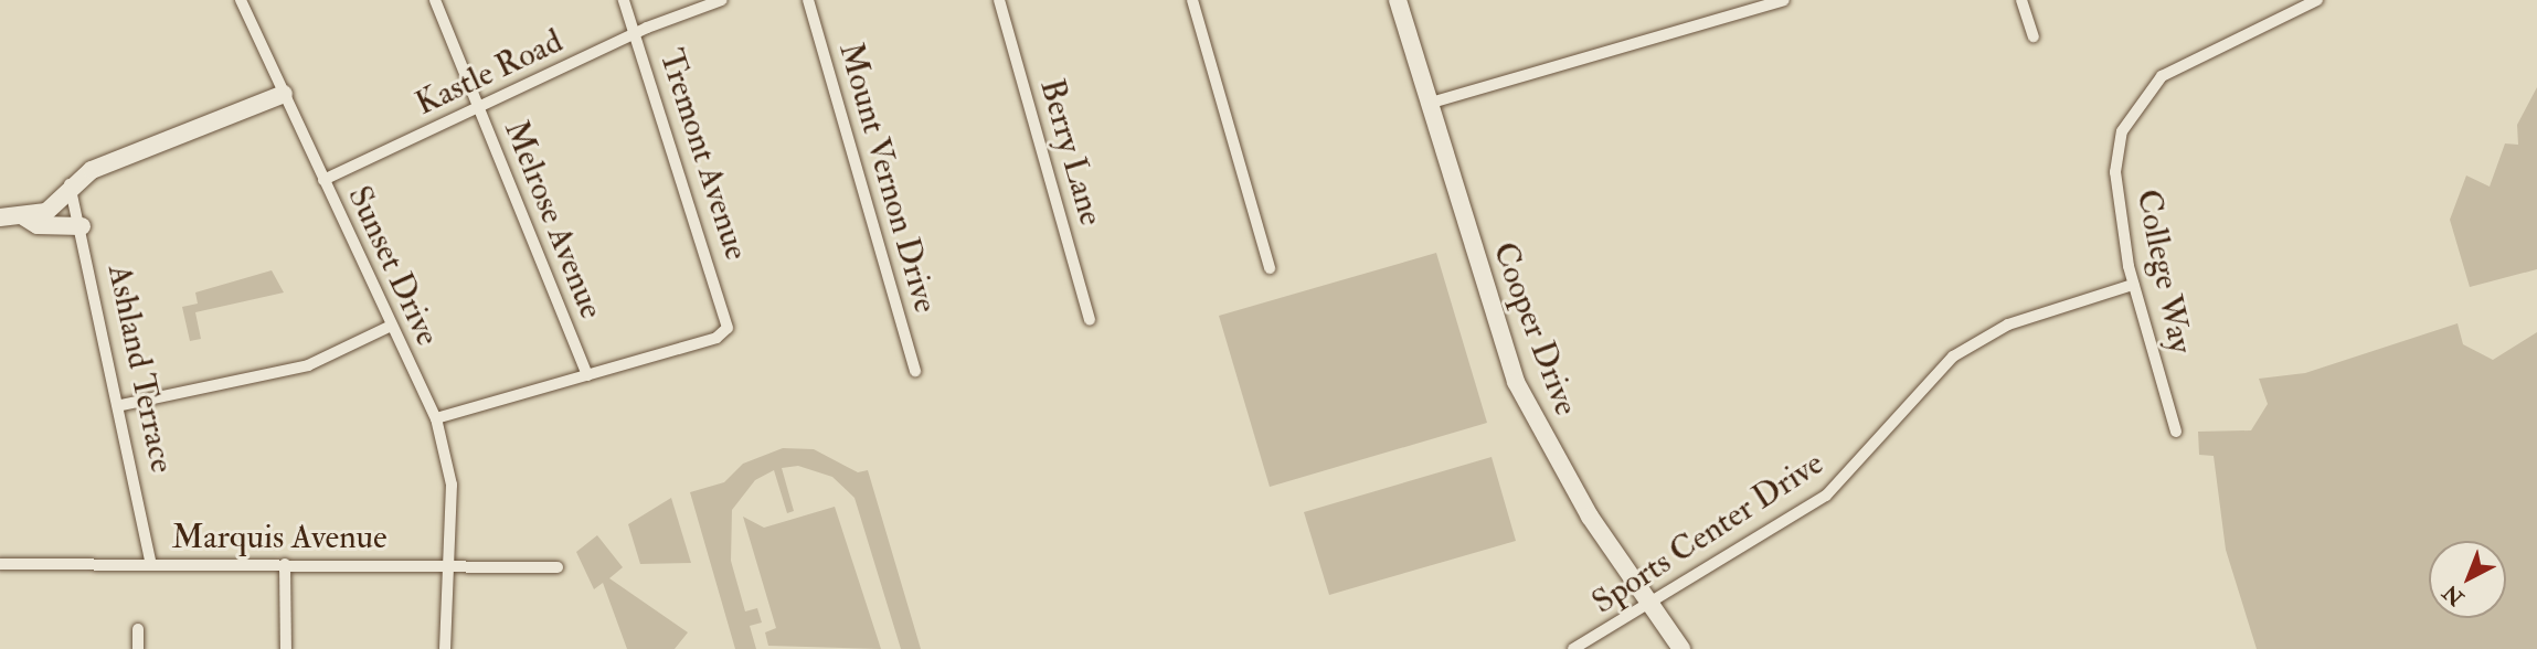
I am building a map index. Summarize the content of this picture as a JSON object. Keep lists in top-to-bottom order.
{
  "streets": {
    "main road": ["Cooper Drive"],
    "street": [
      "Kastle Road",
      "Berry Lane",
      "Tremont Avenue",
      "Mount Vernon Drive",
      "Melrose Avenue",
      "Sunset Drive",
      "College Way",
      "Ashland Terrace",
      "Sports Center Drive",
      "Marquis Avenue"
    ]
  },
  "crossings": [
    ["Kastle Road", "Tremont Avenue"],
    ["Kastle Road", "Melrose Avenue"],
    ["Kastle Road", "Sunset Drive"],
    ["Tremont Avenue", "Melrose Avenue"],
    ["Sunset Drive", "Marquis Avenue"],
    ["College Way", "Sports Center Drive"],
    ["Cooper Drive", "Sports Center Drive"],
    ["Ashland Terrace", "Marquis Avenue"]
  ],
  "north": "bottom left"
}
